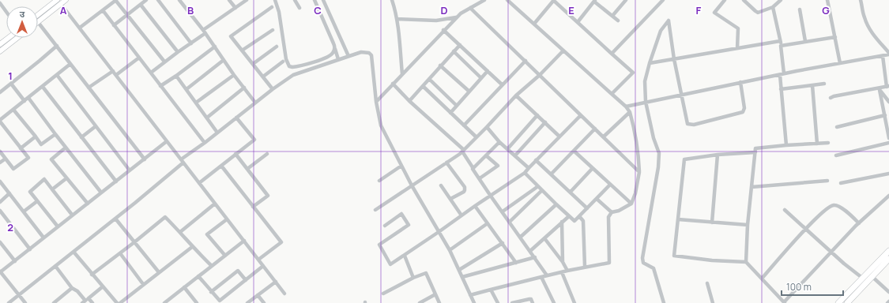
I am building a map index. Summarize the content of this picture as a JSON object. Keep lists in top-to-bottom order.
{
  "scale_bar": "100 m",
  "north": "top",
  "grid": {
    "columns": [
      "A",
      "B",
      "C",
      "D",
      "E",
      "F",
      "G"
    ],
    "rows": ["1", "2"]
  }
}
